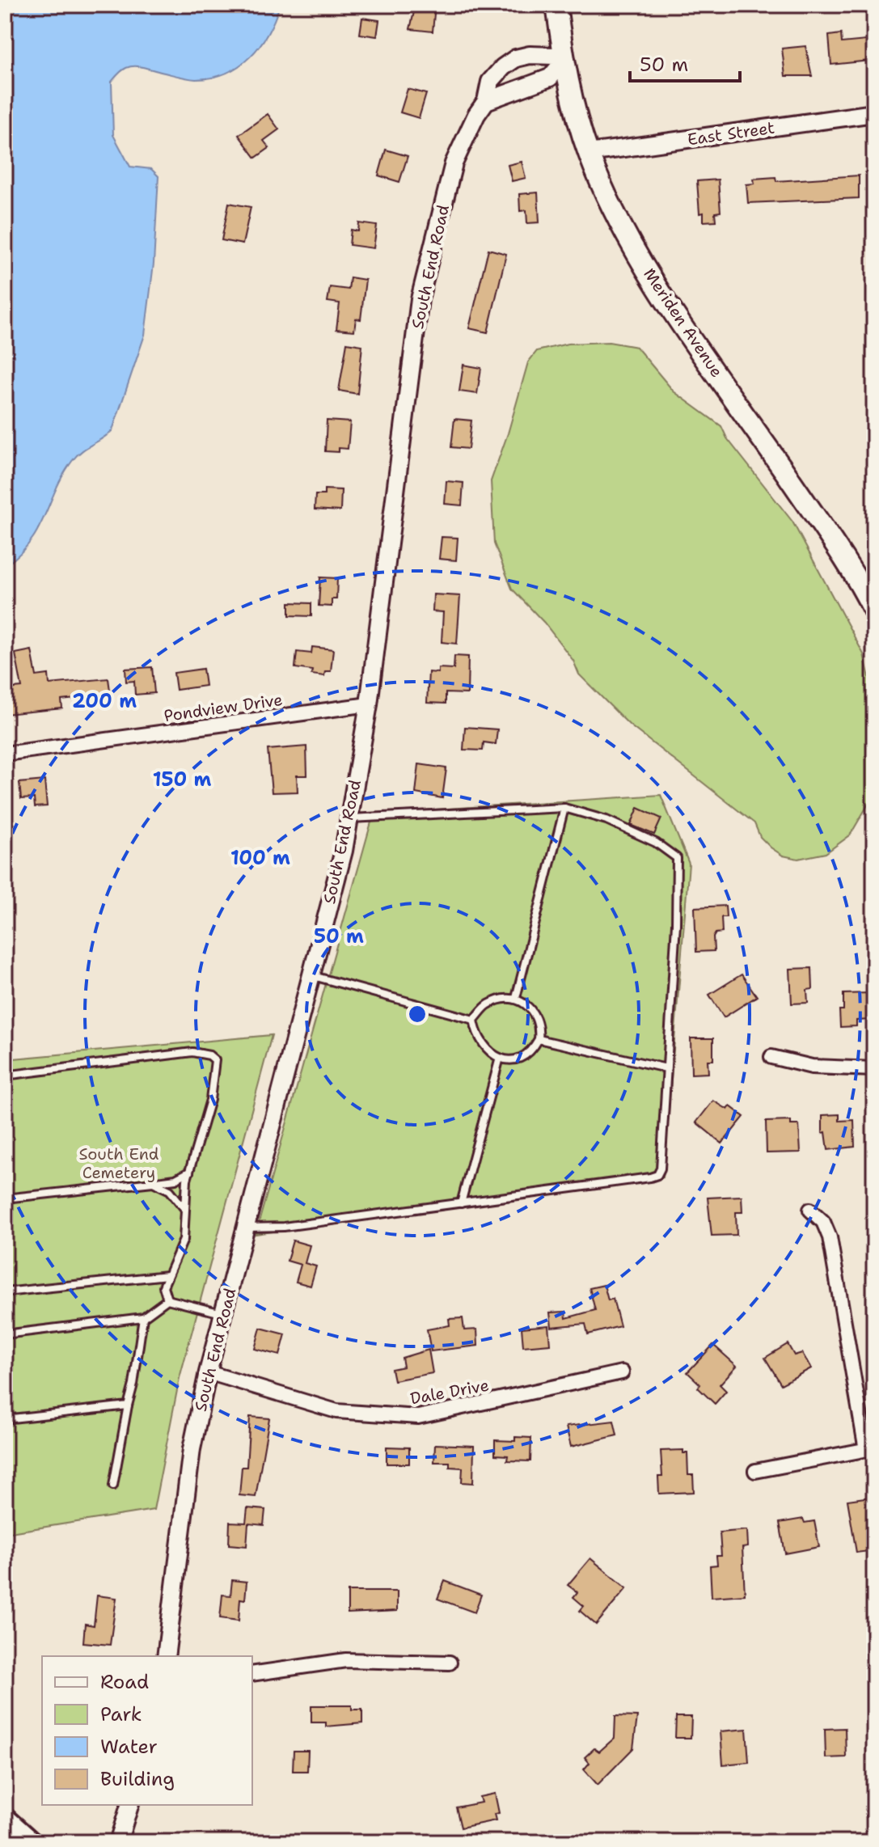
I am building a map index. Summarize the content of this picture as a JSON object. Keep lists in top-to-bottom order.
{
  "streets": {
    "main road": ["Meriden Avenue"],
    "street": [
      "East Street",
      "South End Road",
      "Pondview Drive",
      "Dale Drive"
    ]
  },
  "crossings": [
    ["East Street", "Meriden Avenue"],
    ["South End Road", "Meriden Avenue"],
    ["South End Road", "Pondview Drive"],
    ["South End Road", "Dale Drive"]
  ],
  "parks": ["South End Cemetery"],
  "legend": [
    "Road",
    "Park",
    "Water",
    "Building"
  ],
  "scale_bar": "50 m",
  "rings": [
    "200 m",
    "150 m",
    "100 m",
    "50 m"
  ]
}
